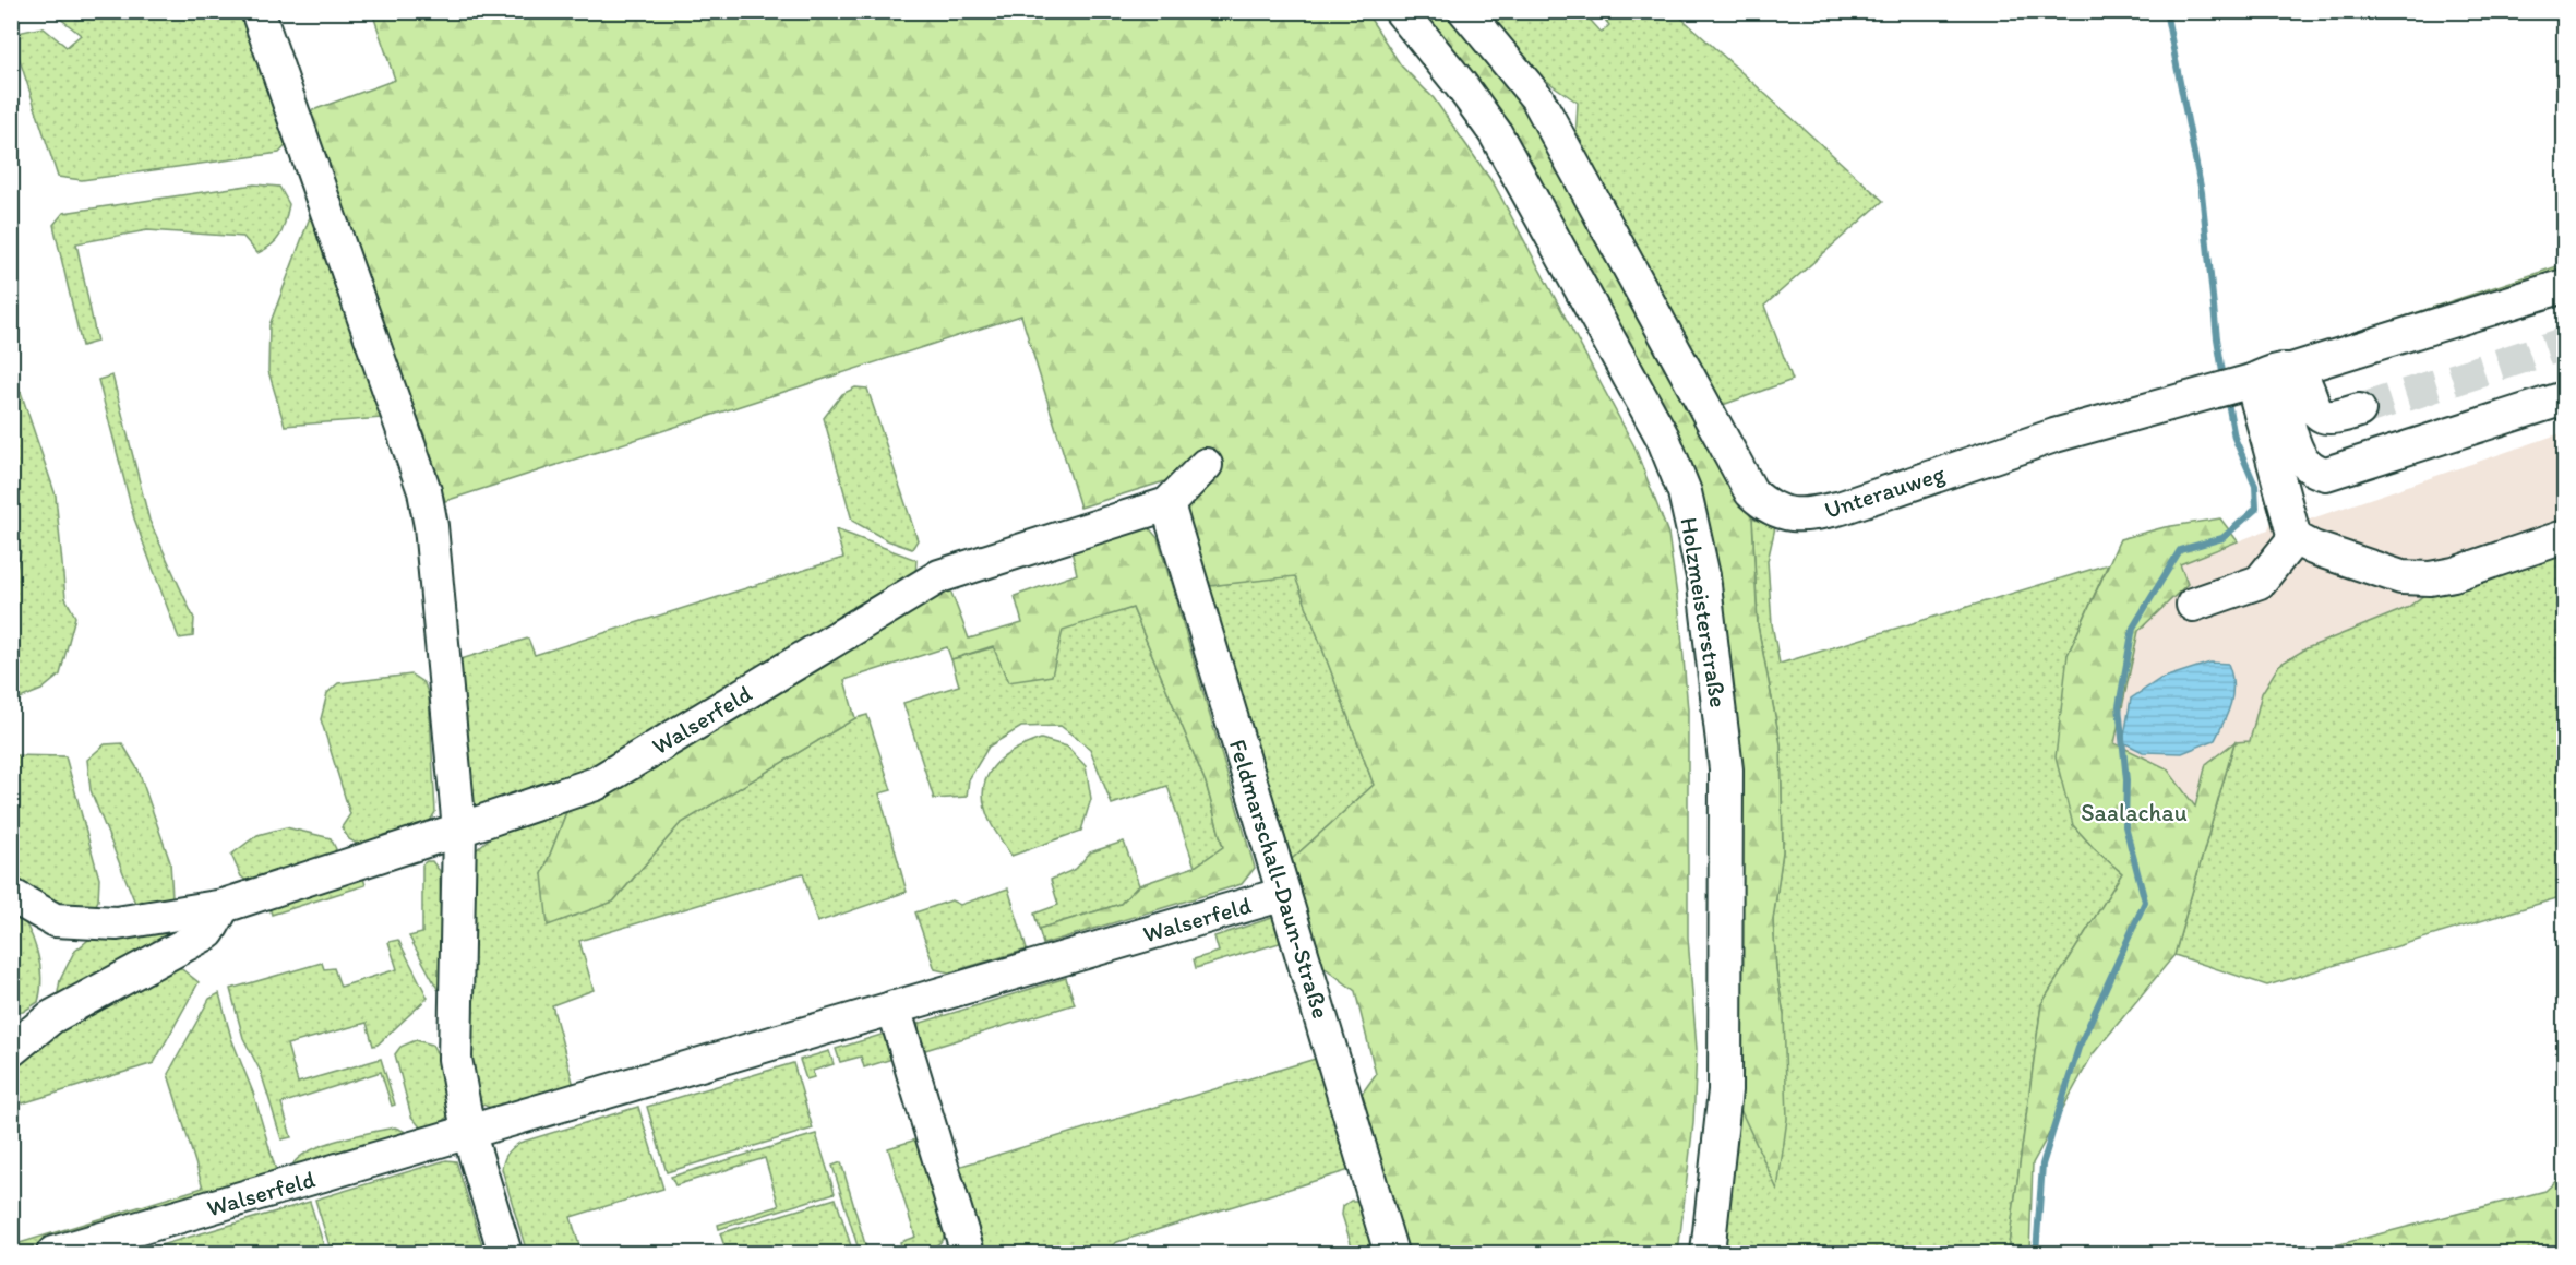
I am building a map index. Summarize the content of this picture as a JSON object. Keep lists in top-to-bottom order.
{
  "streets": {
    "street": [
      "Unterauweg",
      "Holzmeisterstraße",
      "Walserfeld",
      "Feldmarschall-Daun-Straße"
    ]
  },
  "crossings": [
    ["Walserfeld", "Feldmarschall-Daun-Straße"]
  ],
  "parks": ["Saalachau"]
}
